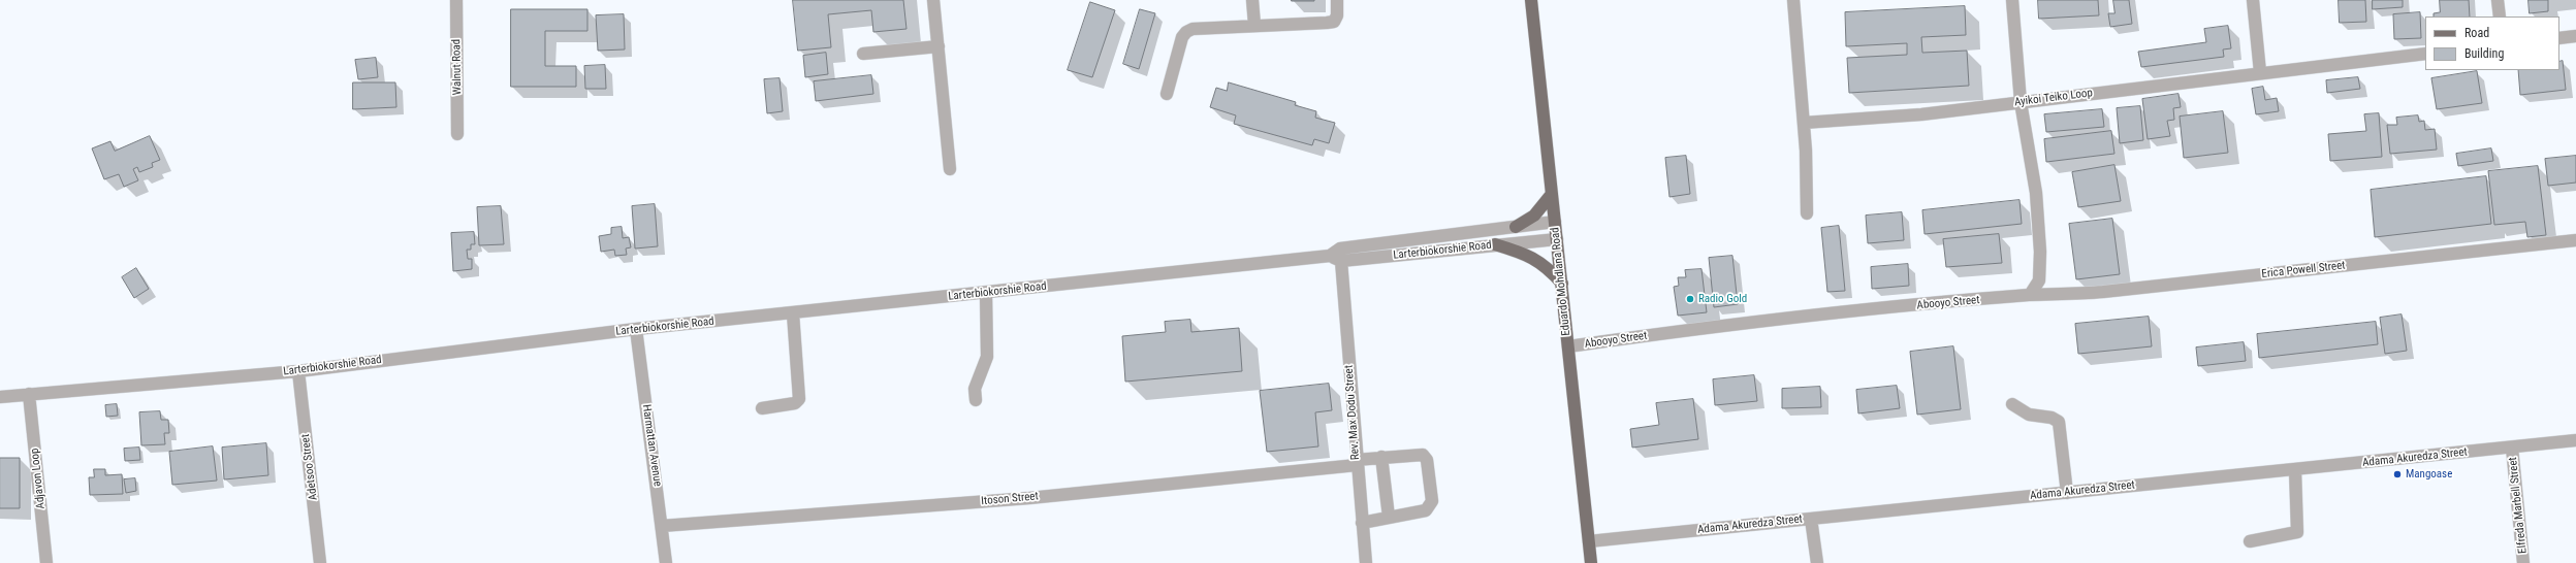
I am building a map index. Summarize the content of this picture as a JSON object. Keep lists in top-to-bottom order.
{
  "streets": {
    "main road": ["Eduardo Mohdlana Road"],
    "street": [
      "Walnut Road",
      "Ayikoi Teiko Loop",
      "Larterbiokorshie Road",
      "Erica Powell Street",
      "Abooyo Street",
      "Rev. Max Dodu Street",
      "Harmattan Avenue",
      "Adama Akuredza Street",
      "Adetsoo Street",
      "Adjavon Loop",
      "Itoson Street",
      "Elfreda Marbell Street"
    ]
  },
  "crossings": [
    ["Larterbiokorshie Road", "Eduardo Mohdlana Road"],
    ["Larterbiokorshie Road", "Rev. Max Dodu Street"],
    ["Larterbiokorshie Road", "Harmattan Avenue"],
    ["Larterbiokorshie Road", "Adetsoo Street"],
    ["Larterbiokorshie Road", "Adjavon Loop"],
    ["Erica Powell Street", "Abooyo Street"],
    ["Eduardo Mohdlana Road", "Abooyo Street"],
    ["Eduardo Mohdlana Road", "Adama Akuredza Street"],
    ["Rev. Max Dodu Street", "Itoson Street"],
    ["Harmattan Avenue", "Itoson Street"],
    ["Adama Akuredza Street", "Elfreda Marbell Street"]
  ],
  "places": ["Radio Gold", "Mangoase"],
  "legend": ["Road", "Building"]
}
